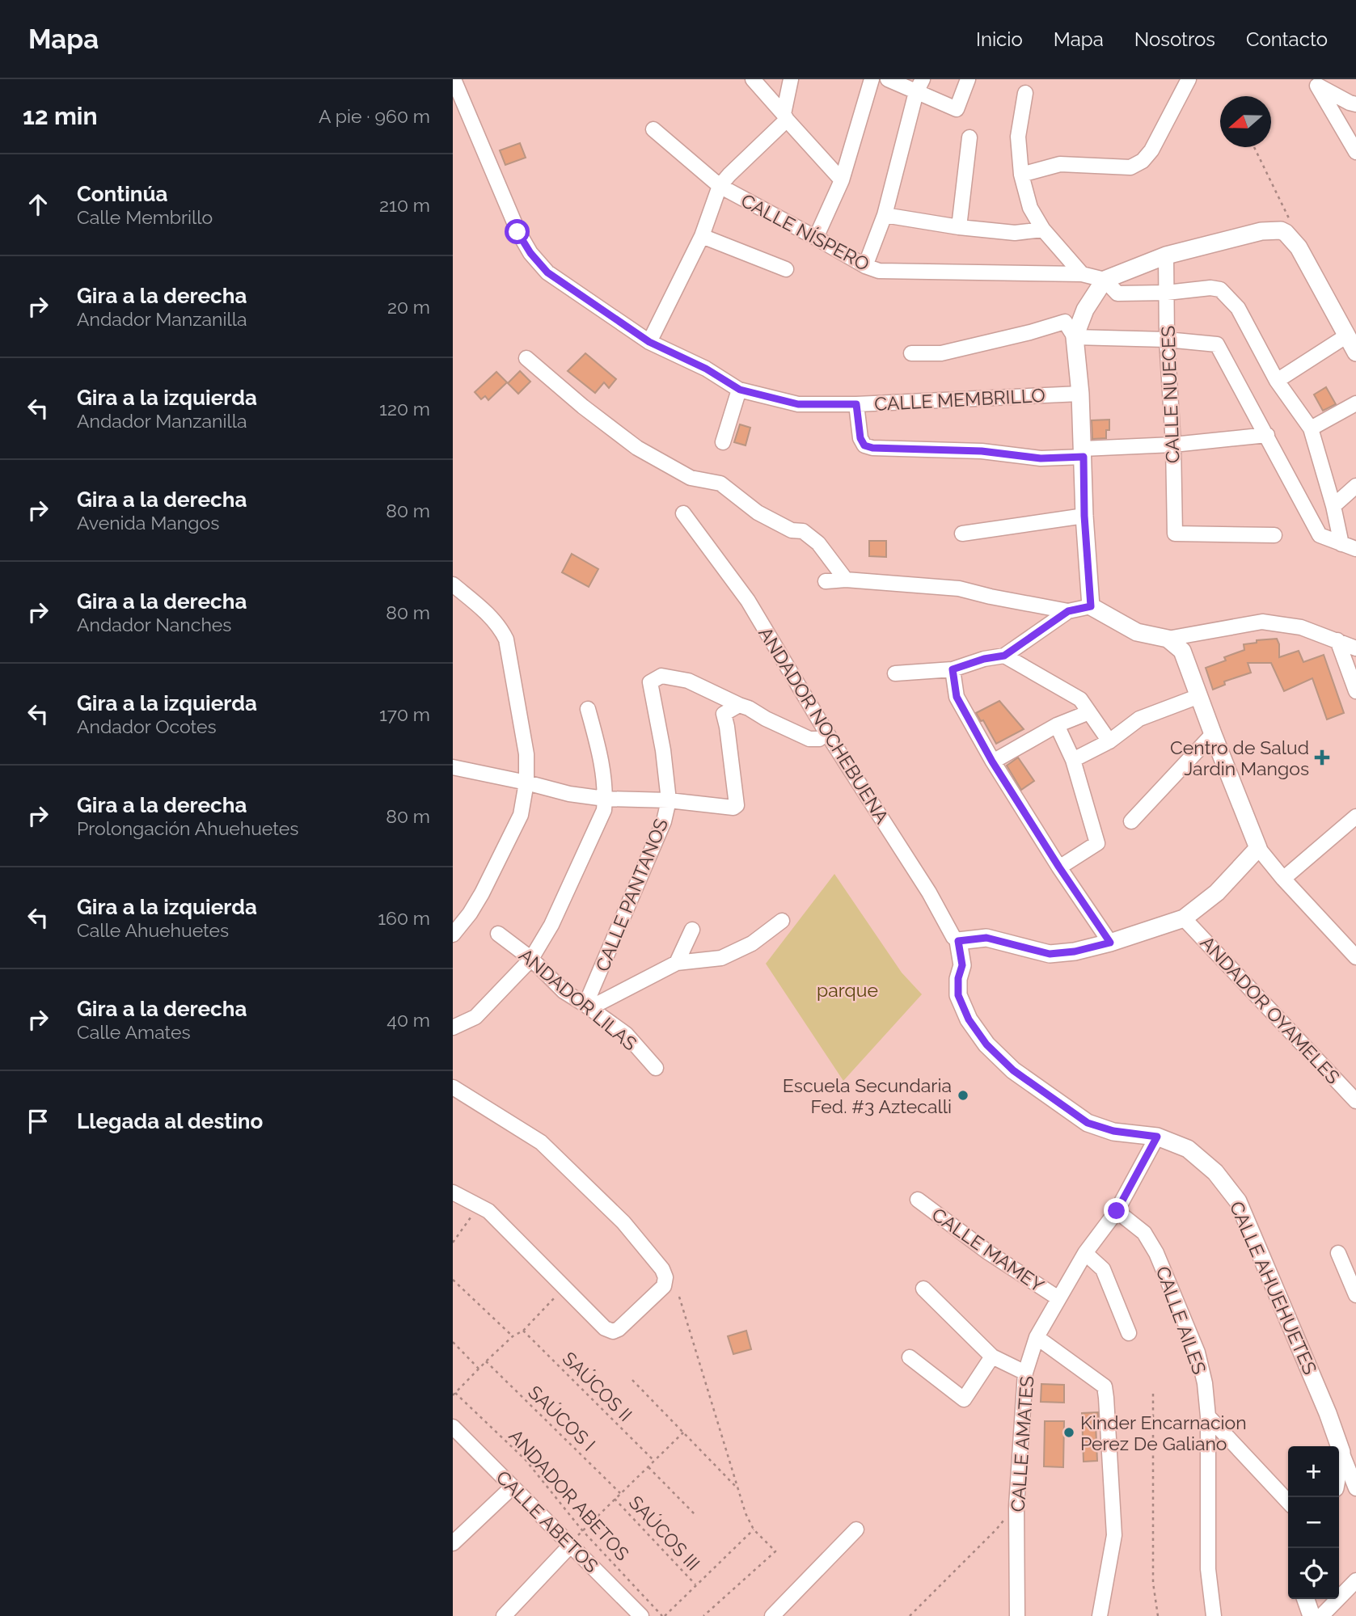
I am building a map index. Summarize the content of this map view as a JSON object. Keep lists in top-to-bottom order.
{
  "streets": {
    "main road": ["CALLE AHUEHUETES"],
    "street": [
      "CALLE NÍSPERO",
      "CALLE NUECES",
      "CALLE MEMBRILLO",
      "ANDADOR NOCHEBUENA",
      "CALLE PANTANOS",
      "ANDADOR LILAS",
      "ANDADOR OYAMELES",
      "CALLE MAMEY",
      "CALLE AILES",
      "CALLE AMATES",
      "CALLE ABETOS"
    ],
    "path": [
      "SAÚCOS II",
      "SAÚCOS I",
      "ANDADOR ABETOS",
      "SAÚCOS III"
    ]
  },
  "crossings": [
    ["CALLE NÍSPERO", "CALLE NUECES"],
    ["ANDADOR NOCHEBUENA", "CALLE AHUEHUETES"],
    ["CALLE PANTANOS", "ANDADOR LILAS"],
    ["CALLE MAMEY", "CALLE AMATES"],
    ["CALLE AHUEHUETES", "CALLE AMATES"],
    ["CALLE AILES", "CALLE AMATES"]
  ],
  "parks": ["parque"],
  "places": {
    "health": ["Centro de Salud Jardin Mangos"],
    "other": ["Escuela Secundaria Fed. #3 Aztecalli", "Kinder Encarnacion Perez De Galiano"]
  },
  "north": "left",
  "page": {
    "header": "Mapa",
    "nav": [
      "Inicio",
      "Mapa",
      "Nosotros",
      "Contacto"
    ],
    "heading": ["12 min", "A pie · 960 m"],
    "list": [
      ["Continúa", "Calle Membrillo", "210 m"],
      ["Gira a la derecha", "Andador Manzanilla", "20 m"],
      ["Gira a la izquierda", "Andador Manzanilla", "120 m"],
      ["Gira a la derecha", "Avenida Mangos", "80 m"],
      ["Gira a la derecha", "Andador Nanches", "80 m"],
      ["Gira a la izquierda", "Andador Ocotes", "170 m"],
      ["Gira a la derecha", "Prolongación Ahuehuetes", "80 m"],
      ["Gira a la izquierda", "Calle Ahuehuetes", "160 m"],
      ["Gira a la derecha", "Calle Amates", "40 m"],
      "Llegada al destino"
    ],
    "map_buttons": ["+", "−"]
  }
}
